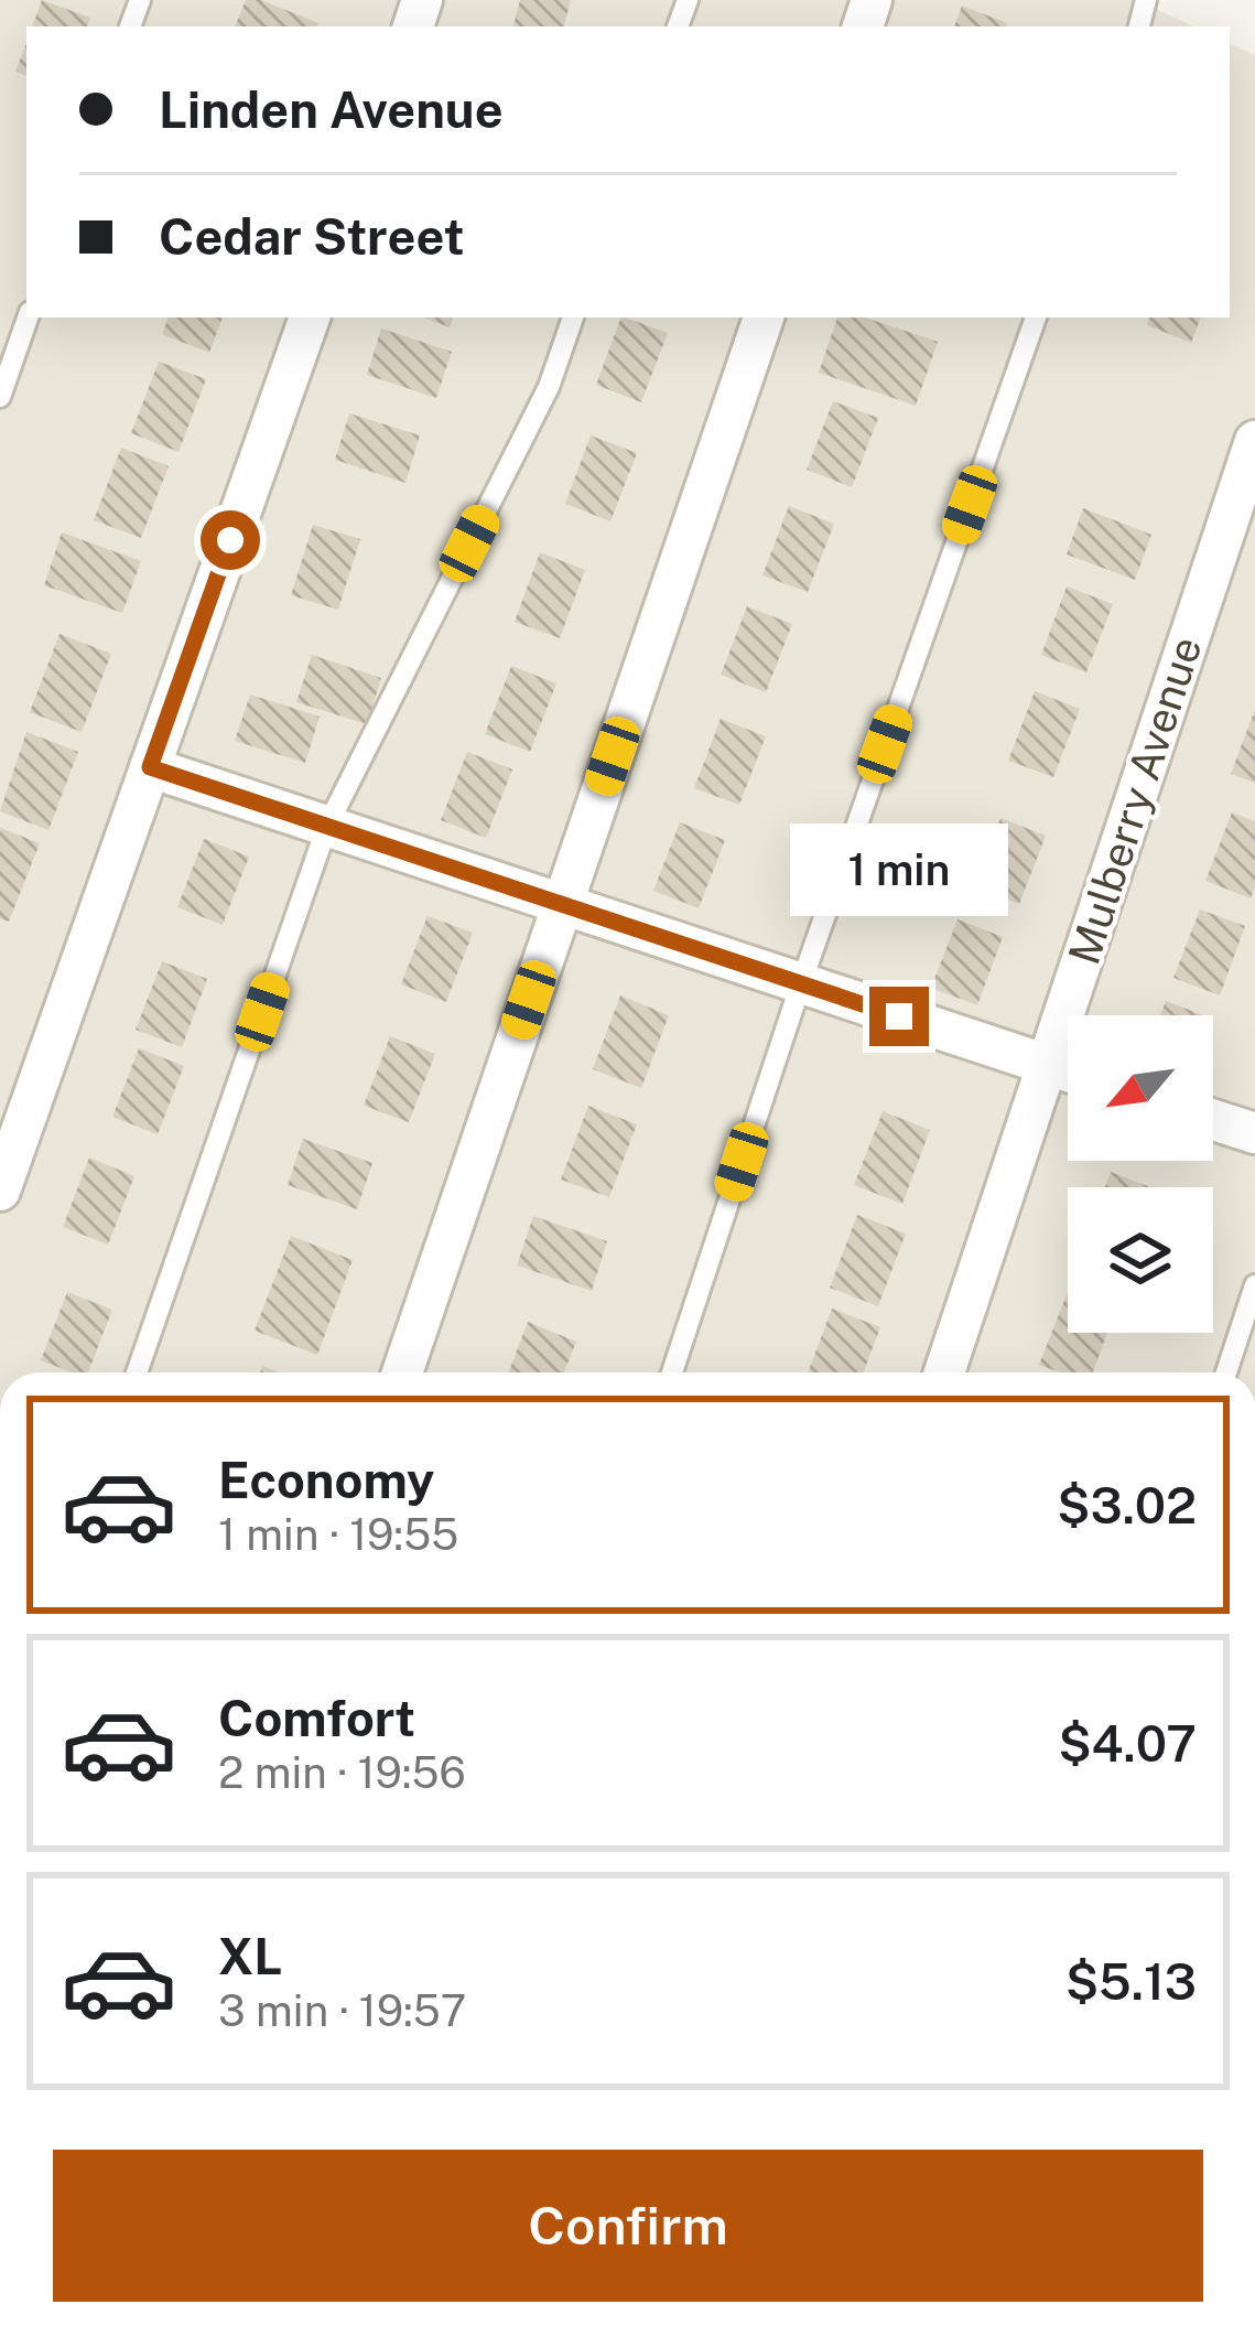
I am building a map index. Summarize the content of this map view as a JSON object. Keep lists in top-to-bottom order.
{
  "streets": {
    "street": ["Mulberry Avenue"]
  },
  "north": "bottom left",
  "page": {
    "banner": ["Linden Avenue", "Cedar Street"],
    "bubble": "1 min",
    "list": [
      {
        "name": "Economy",
        "note": "1 min · 19:55",
        "value": "$3.02"
      },
      {
        "name": "Comfort",
        "note": "2 min · 19:56",
        "value": "$4.07"
      },
      {
        "name": "XL",
        "note": "3 min · 19:57",
        "value": "$5.13"
      }
    ],
    "buttons": "Confirm"
  }
}
